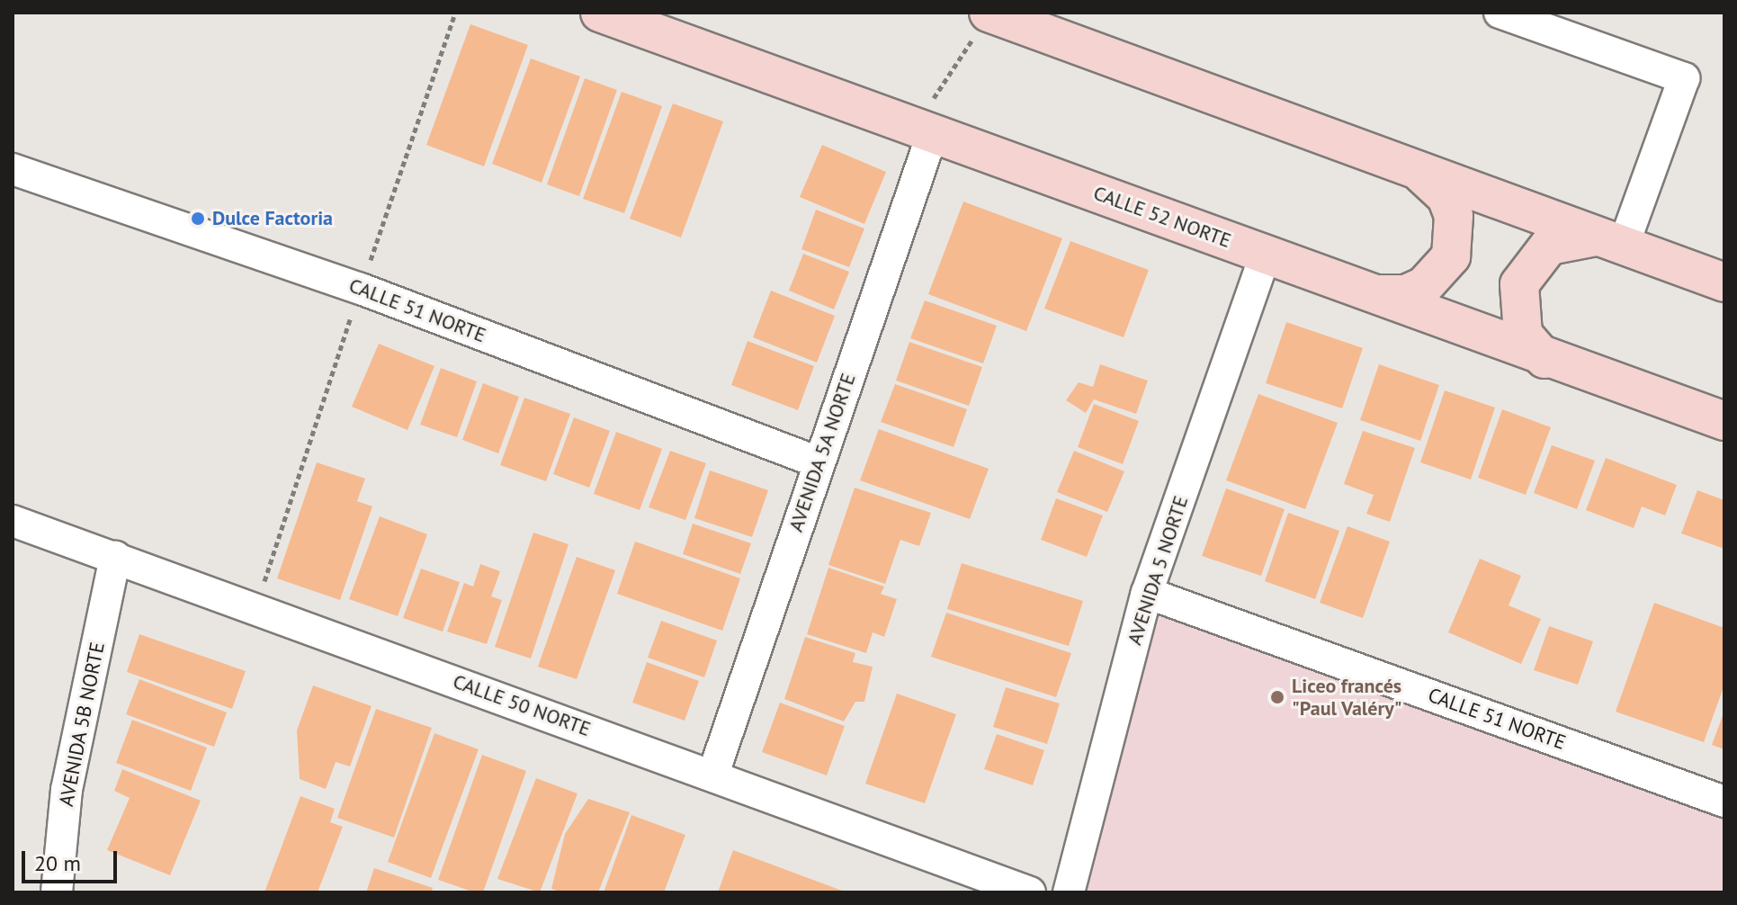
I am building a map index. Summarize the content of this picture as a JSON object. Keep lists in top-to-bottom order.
{
  "streets": {
    "main road": ["CALLE 52 NORTE"],
    "street": [
      "CALLE 51 NORTE",
      "AVENIDA 5A NORTE",
      "AVENIDA 5 NORTE",
      "CALLE 50 NORTE",
      "AVENIDA 5B NORTE"
    ]
  },
  "crossings": [
    ["CALLE 52 NORTE", "AVENIDA 5A NORTE"],
    ["CALLE 52 NORTE", "AVENIDA 5 NORTE"],
    ["CALLE 51 NORTE", "AVENIDA 5A NORTE"],
    ["CALLE 51 NORTE", "AVENIDA 5 NORTE"],
    ["AVENIDA 5A NORTE", "CALLE 50 NORTE"],
    ["CALLE 50 NORTE", "AVENIDA 5B NORTE"]
  ],
  "places": ["Dulce Factoria", "Liceo francés \"Paul Valéry\""],
  "scale_bar": "20 m"
}
